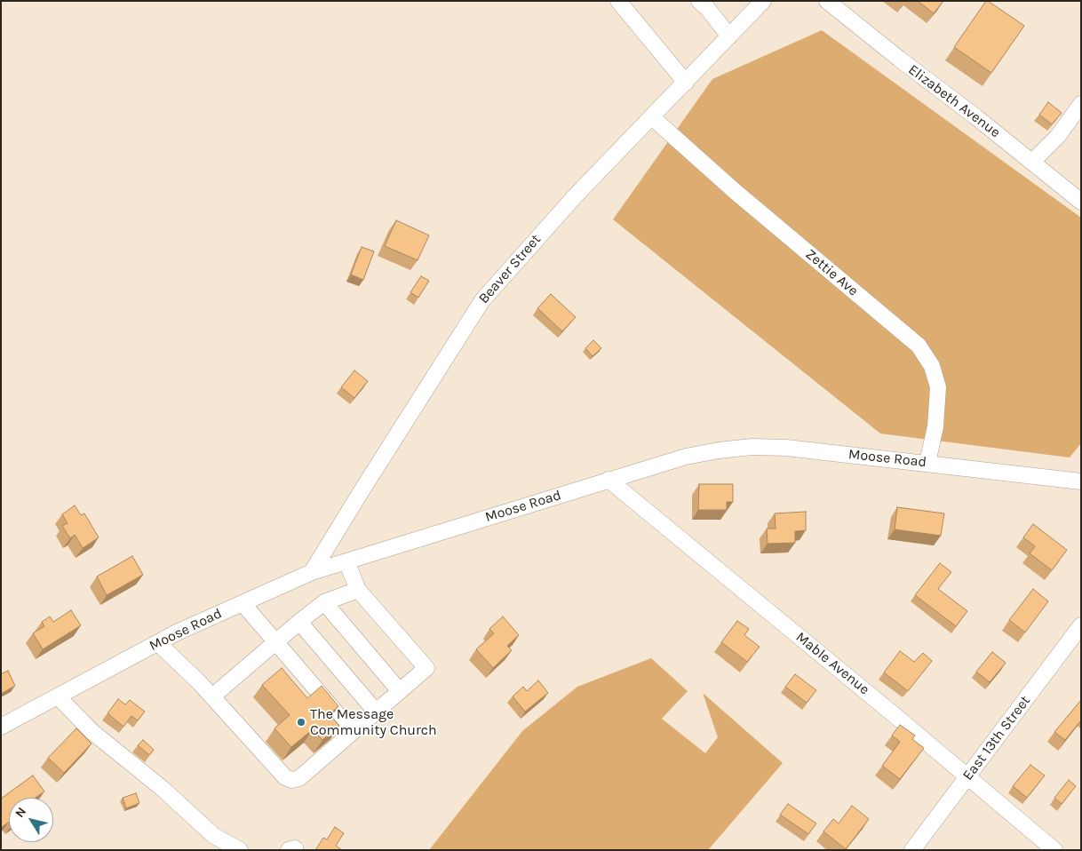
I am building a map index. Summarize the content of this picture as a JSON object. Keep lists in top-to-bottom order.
{
  "streets": {
    "street": [
      "Elizabeth Avenue",
      "Beaver Street",
      "Zettie Ave",
      "Moose Road",
      "Mable Avenue",
      "East 13th Street"
    ]
  },
  "crossings": [
    ["Beaver Street", "Zettie Ave"],
    ["Beaver Street", "Moose Road"],
    ["Zettie Ave", "Moose Road"],
    ["Moose Road", "Mable Avenue"],
    ["Mable Avenue", "East 13th Street"]
  ],
  "places": ["The Message Community Church"],
  "north": "top left"
}
